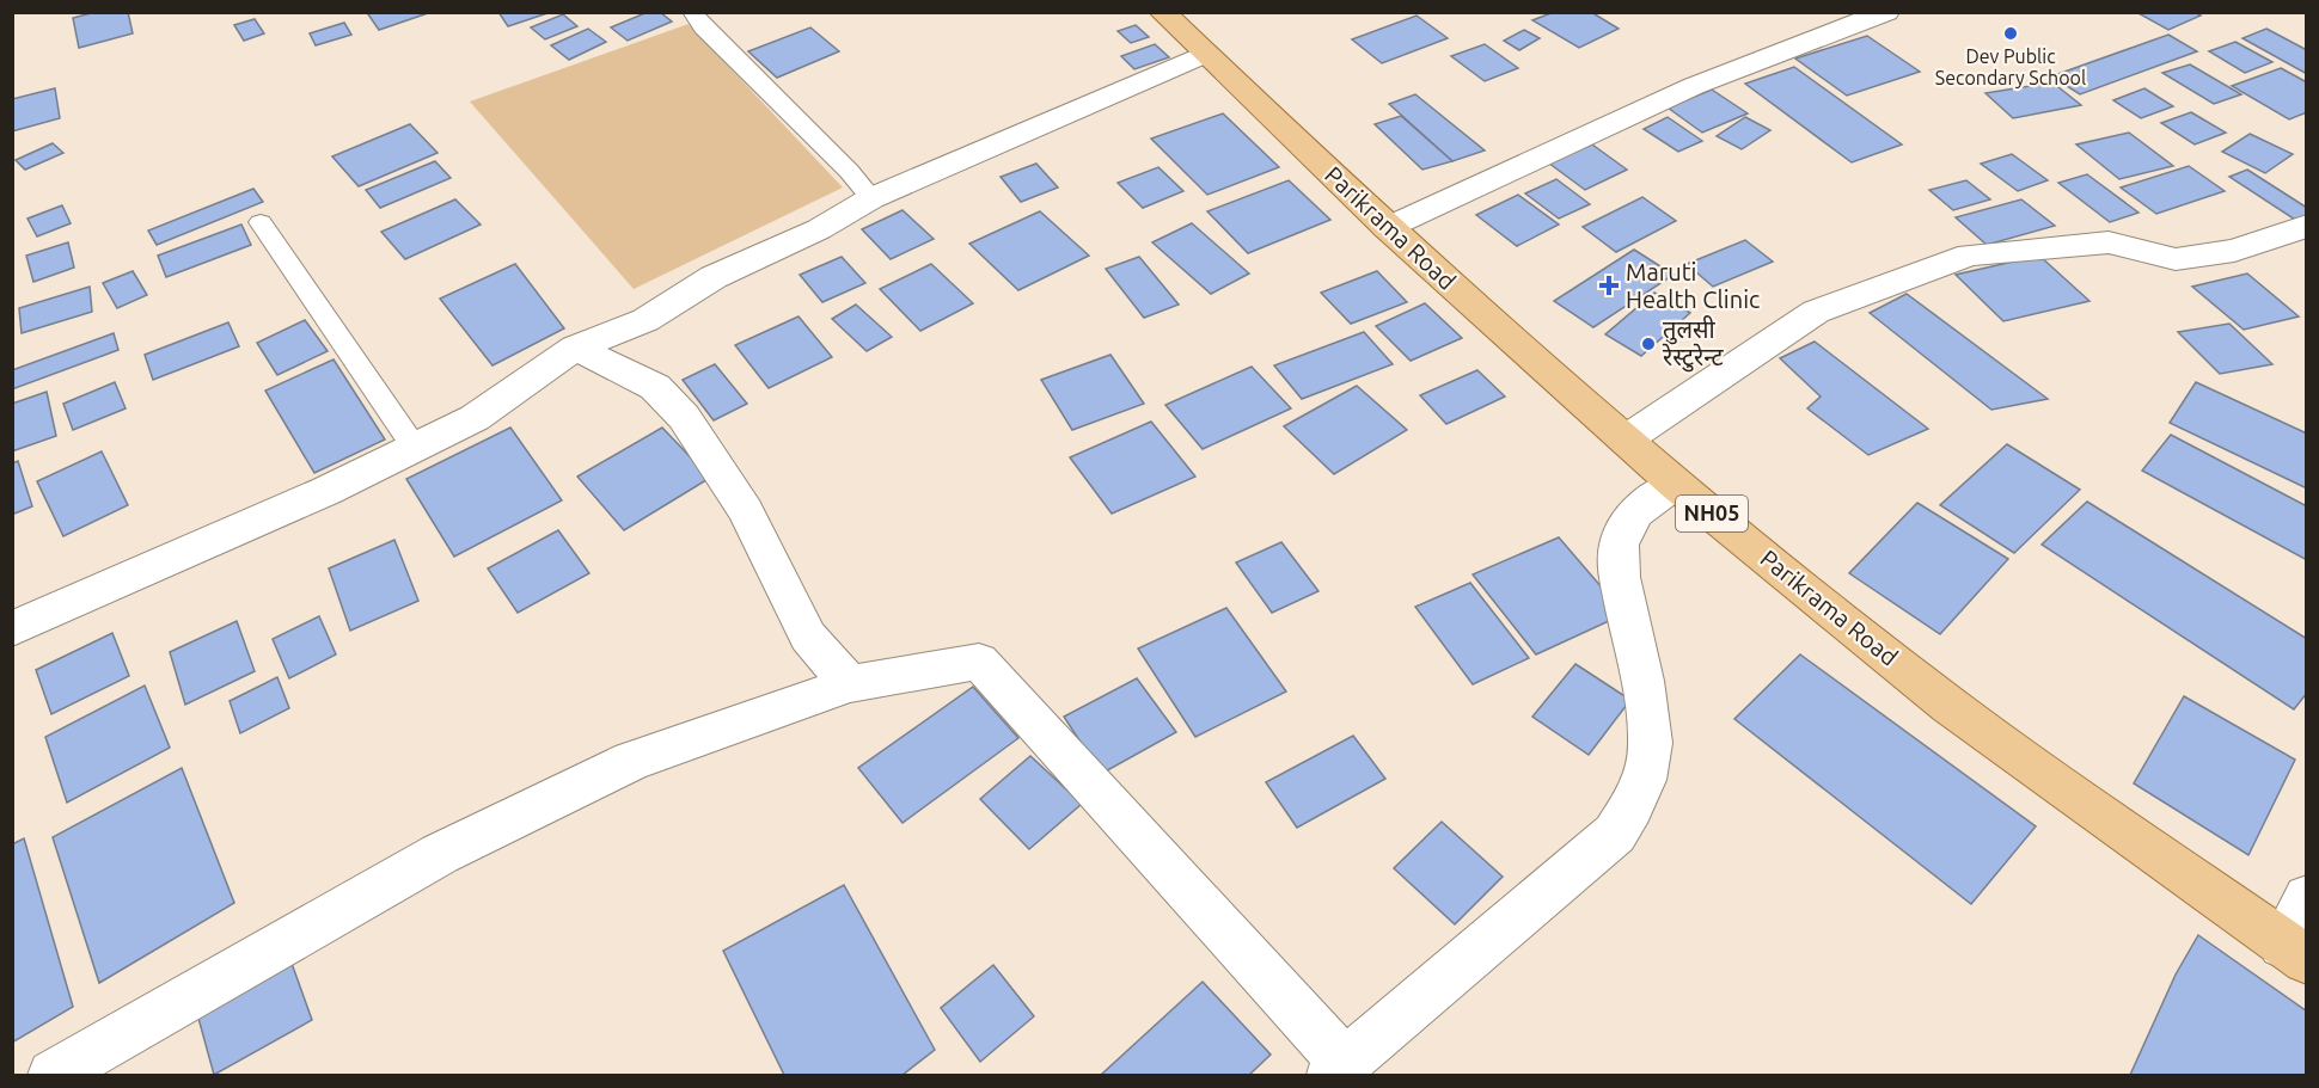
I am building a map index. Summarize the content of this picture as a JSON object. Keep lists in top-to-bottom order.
{
  "streets": {
    "main road": ["Parikrama Road", "NH05"]
  },
  "places": {
    "other": ["Dev Public Secondary School", "तुलसी रेस्टुरेन्ट"],
    "health": ["Maruti Health Clinic"]
  }
}
